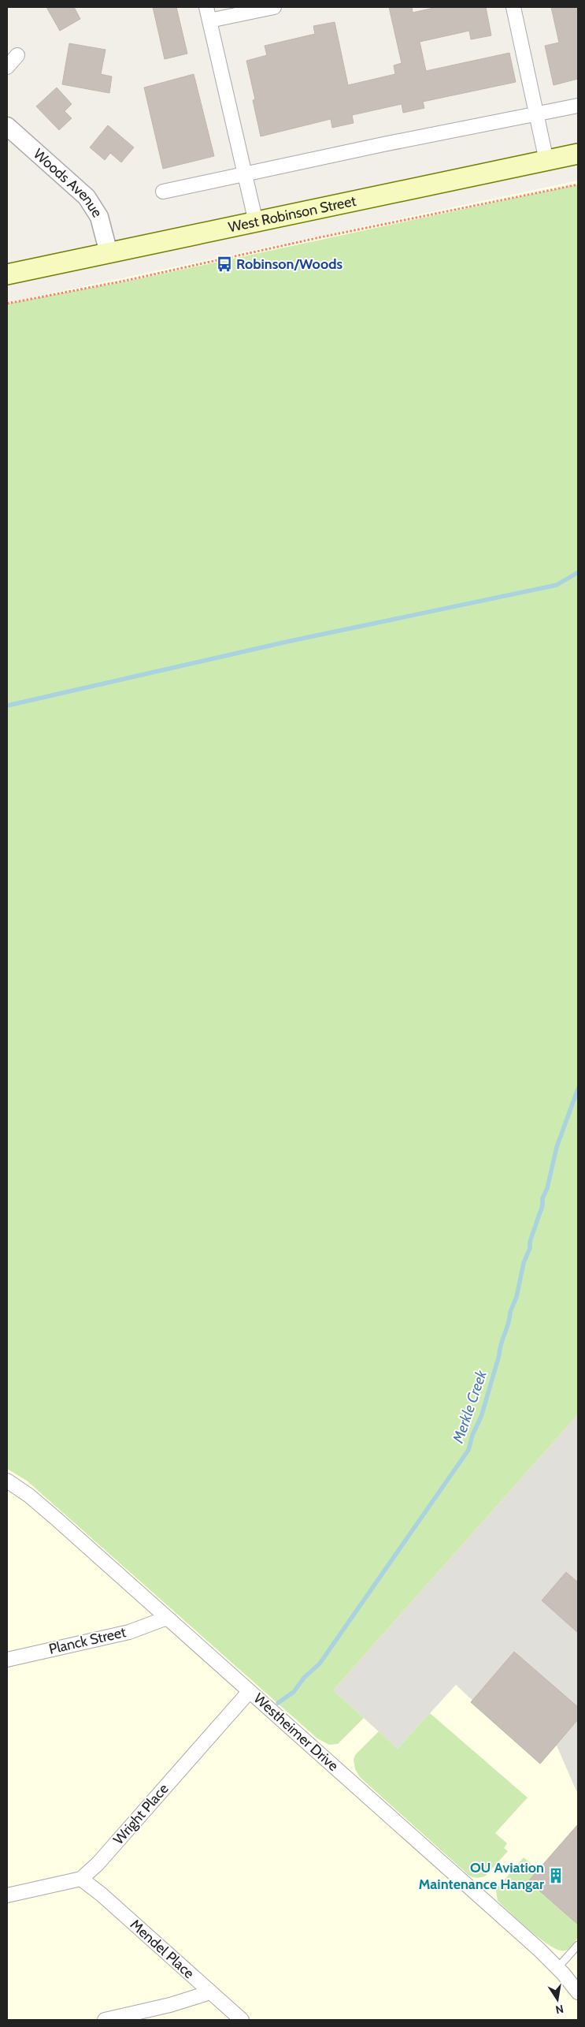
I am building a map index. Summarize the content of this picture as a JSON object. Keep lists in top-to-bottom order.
{
  "streets": {
    "main road": ["West Robinson Street"],
    "street": [
      "Woods Avenue",
      "Planck Street",
      "Westheimer Drive",
      "Wright Place",
      "Mendel Place"
    ]
  },
  "crossings": [
    ["Woods Avenue", "West Robinson Street"],
    ["Planck Street", "Westheimer Drive"],
    ["Westheimer Drive", "Wright Place"],
    ["Wright Place", "Mendel Place"]
  ],
  "water": ["Merkle Creek"],
  "places": {
    "bus stop": ["Robinson/Woods"],
    "building": ["OU Aviation Maintenance Hangar"]
  },
  "north": "bottom"
}
